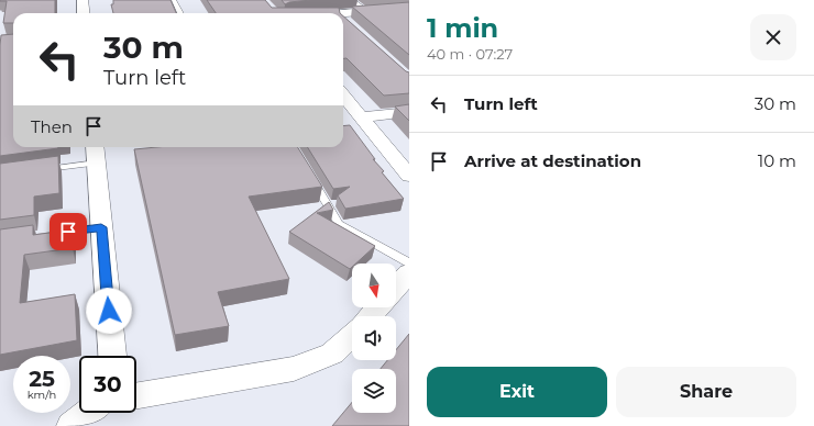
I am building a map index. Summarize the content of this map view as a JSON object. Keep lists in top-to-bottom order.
{
  "north": "bottom",
  "page": {
    "heading": ["1 min", "40 m · 07:27"],
    "turn": ["30 m", "Turn left"],
    "list": [
      {
        "name": "Turn left",
        "value": "30 m"
      },
      {
        "name": "Arrive at destination",
        "value": "10 m"
      }
    ],
    "then": "Then",
    "speed": "25 km/h",
    "limit": "30",
    "buttons": ["Exit", "Share"]
  }
}
